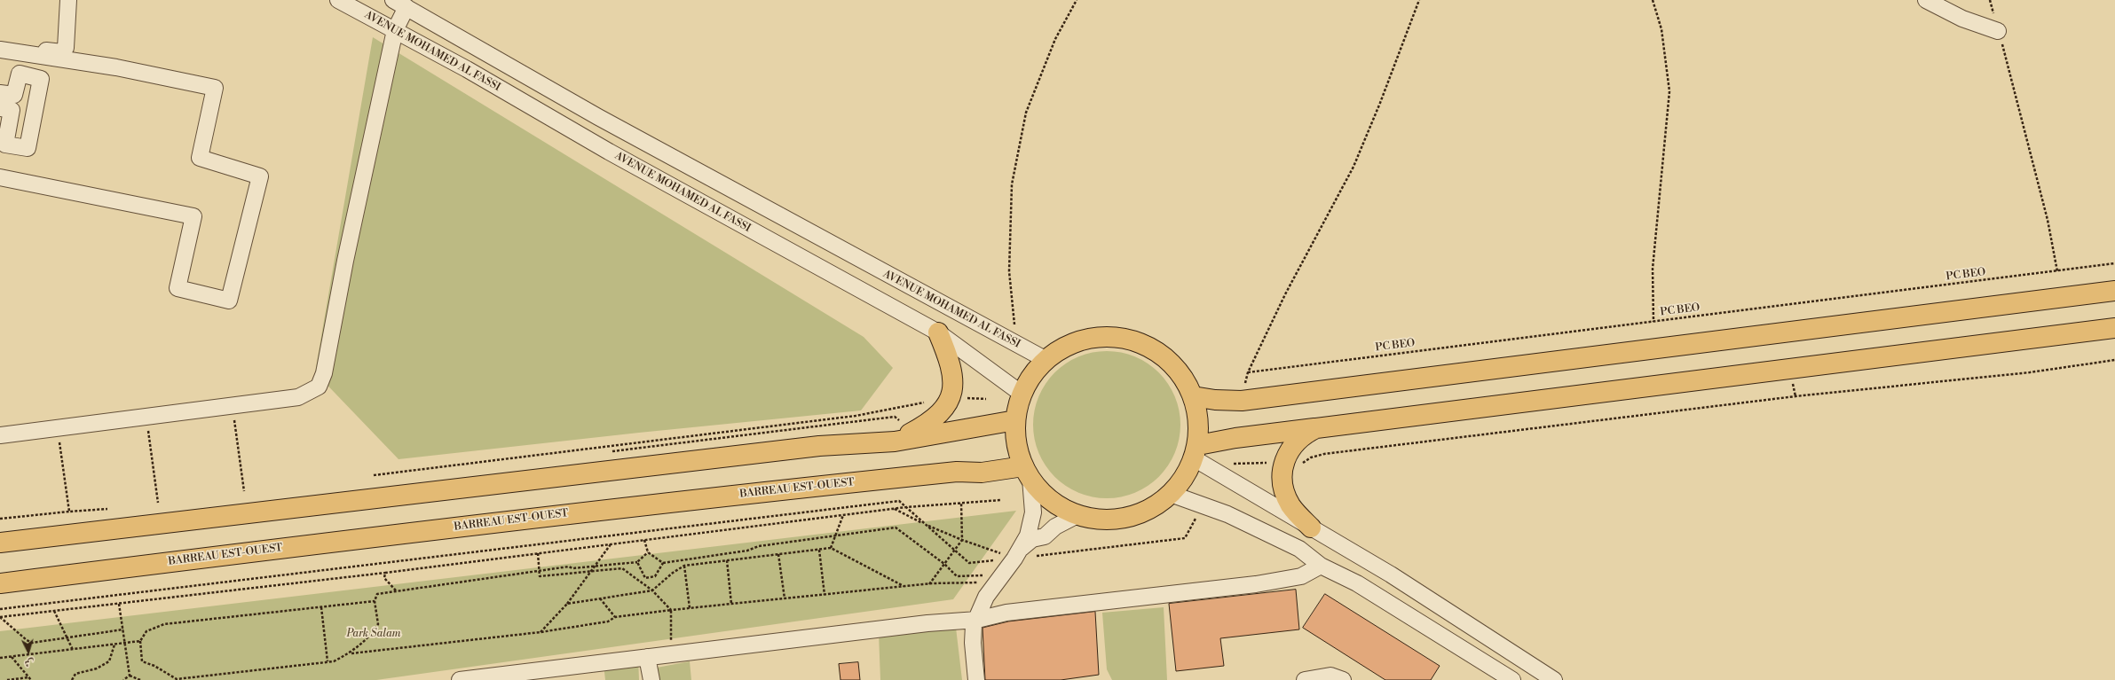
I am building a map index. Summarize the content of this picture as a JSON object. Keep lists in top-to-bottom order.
{
  "streets": {
    "main road": ["BARREAU EST-OUEST"],
    "street": ["AVENUE MOHAMED AL FASSI"],
    "path": ["PC BEO"]
  },
  "parks": ["Park Salam"],
  "north": "bottom"
}
